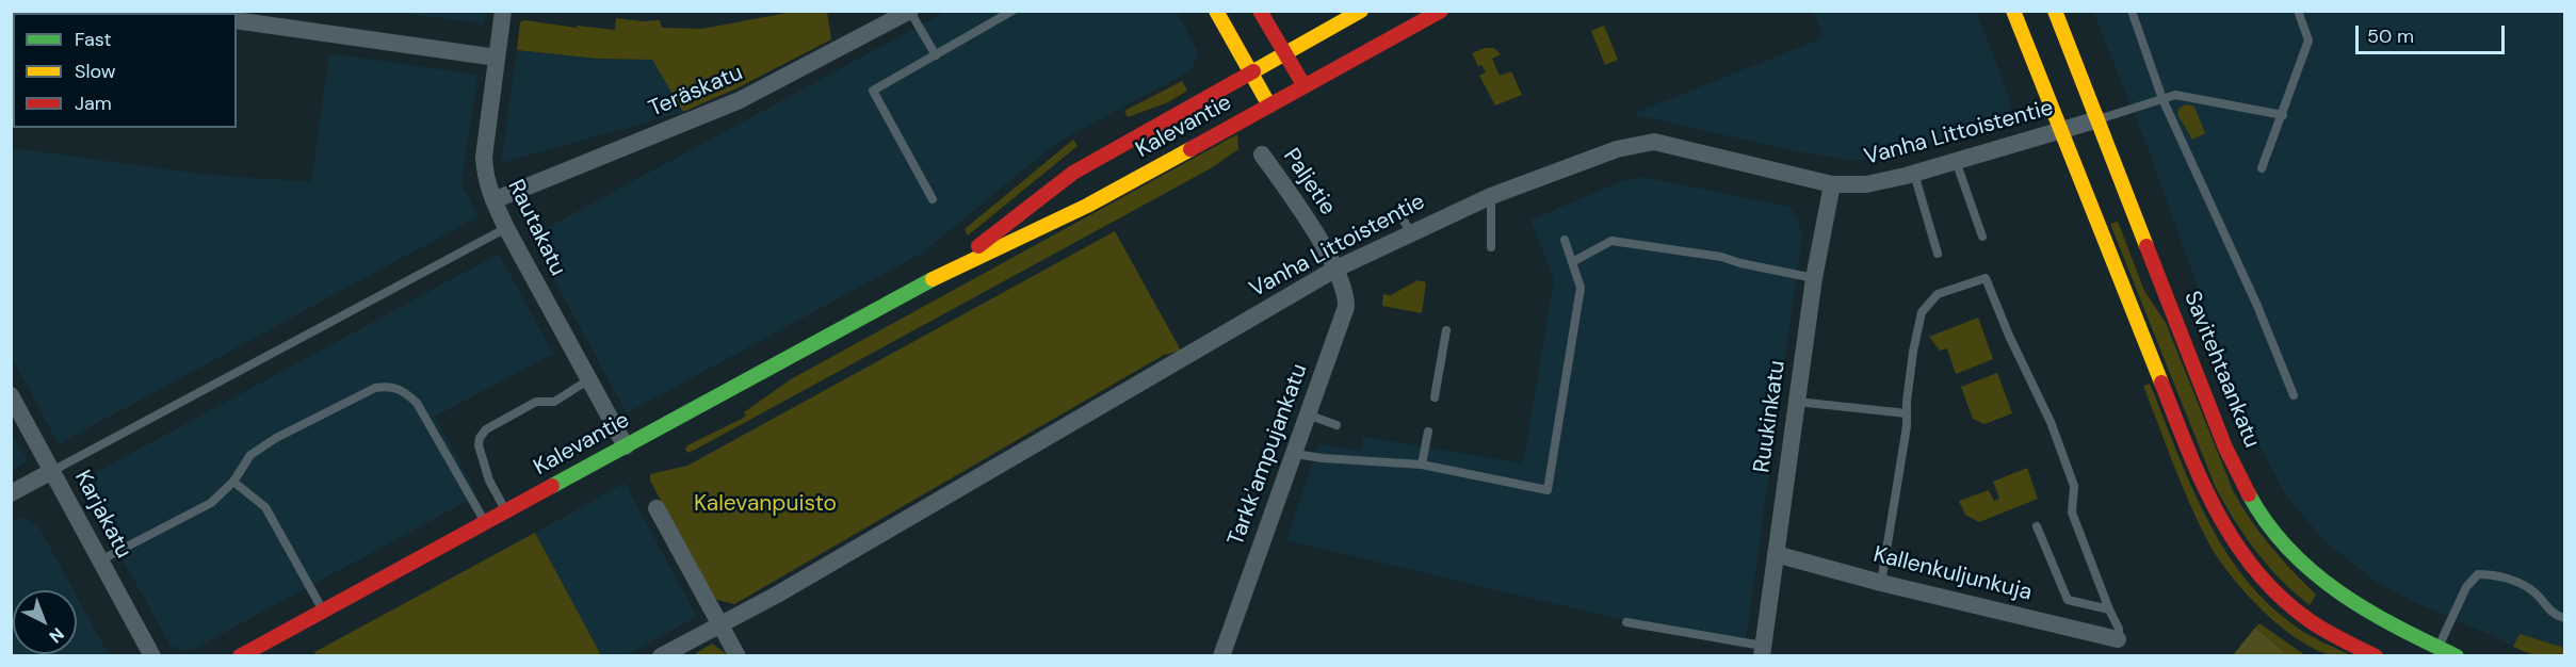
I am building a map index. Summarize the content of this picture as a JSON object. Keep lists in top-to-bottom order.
{
  "streets": {
    "main road": ["Kalevantie", "Savitehtaankatu"],
    "street": [
      "Teräskatu",
      "Vanha Littoistentie",
      "Paljetie",
      "Rautakatu",
      "Ruukinkatu",
      "Tarkk'ampujankatu",
      "Karjakatu",
      "Kallenkuljunkuja"
    ]
  },
  "crossings": [
    ["Teräskatu", "Rautakatu"],
    ["Kalevantie", "Rautakatu"],
    ["Vanha Littoistentie", "Paljetie"],
    ["Vanha Littoistentie", "Savitehtaankatu"],
    ["Vanha Littoistentie", "Ruukinkatu"],
    ["Vanha Littoistentie", "Tarkk'ampujankatu"],
    ["Paljetie", "Tarkk'ampujankatu"],
    ["Ruukinkatu", "Kallenkuljunkuja"]
  ],
  "parks": ["Kalevanpuisto"],
  "legend": ["Fast", "Slow", "Jam"],
  "scale_bar": "50 m",
  "north": "bottom right"
}
